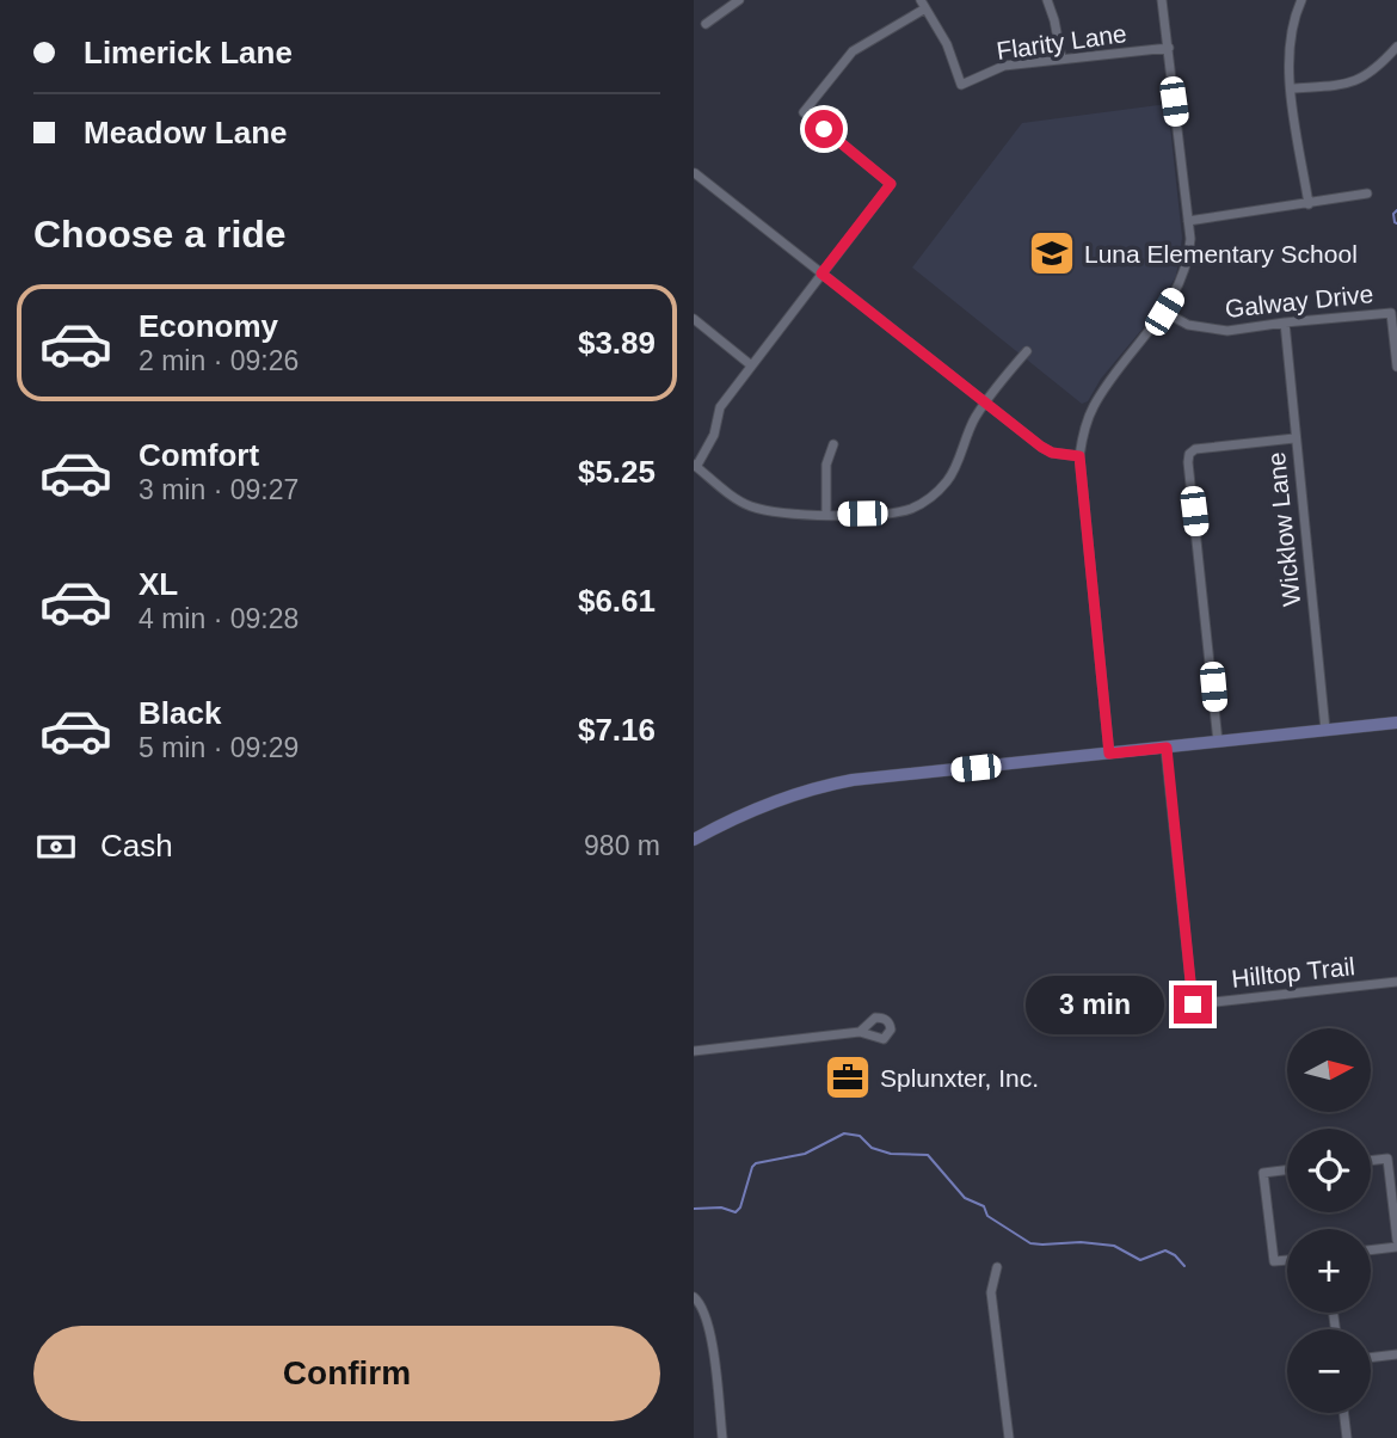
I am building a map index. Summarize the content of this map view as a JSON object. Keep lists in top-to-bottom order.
{
  "streets": {
    "street": [
      "Flarity Lane",
      "Galway Drive",
      "Wicklow Lane",
      "Hilltop Trail"
    ]
  },
  "crossings": [
    ["Galway Drive", "Wicklow Lane"]
  ],
  "places": {
    "school or university": ["Luna Elementary School"],
    "office": ["Splunxter, Inc."]
  },
  "north": "right",
  "page": {
    "banner": ["Limerick Lane", "Meadow Lane"],
    "heading": "Choose a ride",
    "list": [
      {
        "name": "Economy",
        "note": "2 min · 09:26",
        "value": "$3.89"
      },
      {
        "name": "Comfort",
        "note": "3 min · 09:27",
        "value": "$5.25"
      },
      {
        "name": "XL",
        "note": "4 min · 09:28",
        "value": "$6.61"
      },
      {
        "name": "Black",
        "note": "5 min · 09:29",
        "value": "$7.16"
      }
    ],
    "pay": ["Cash", "980 m"],
    "bubble": "3 min",
    "map_buttons": ["+", "−"],
    "buttons": "Confirm"
  }
}
